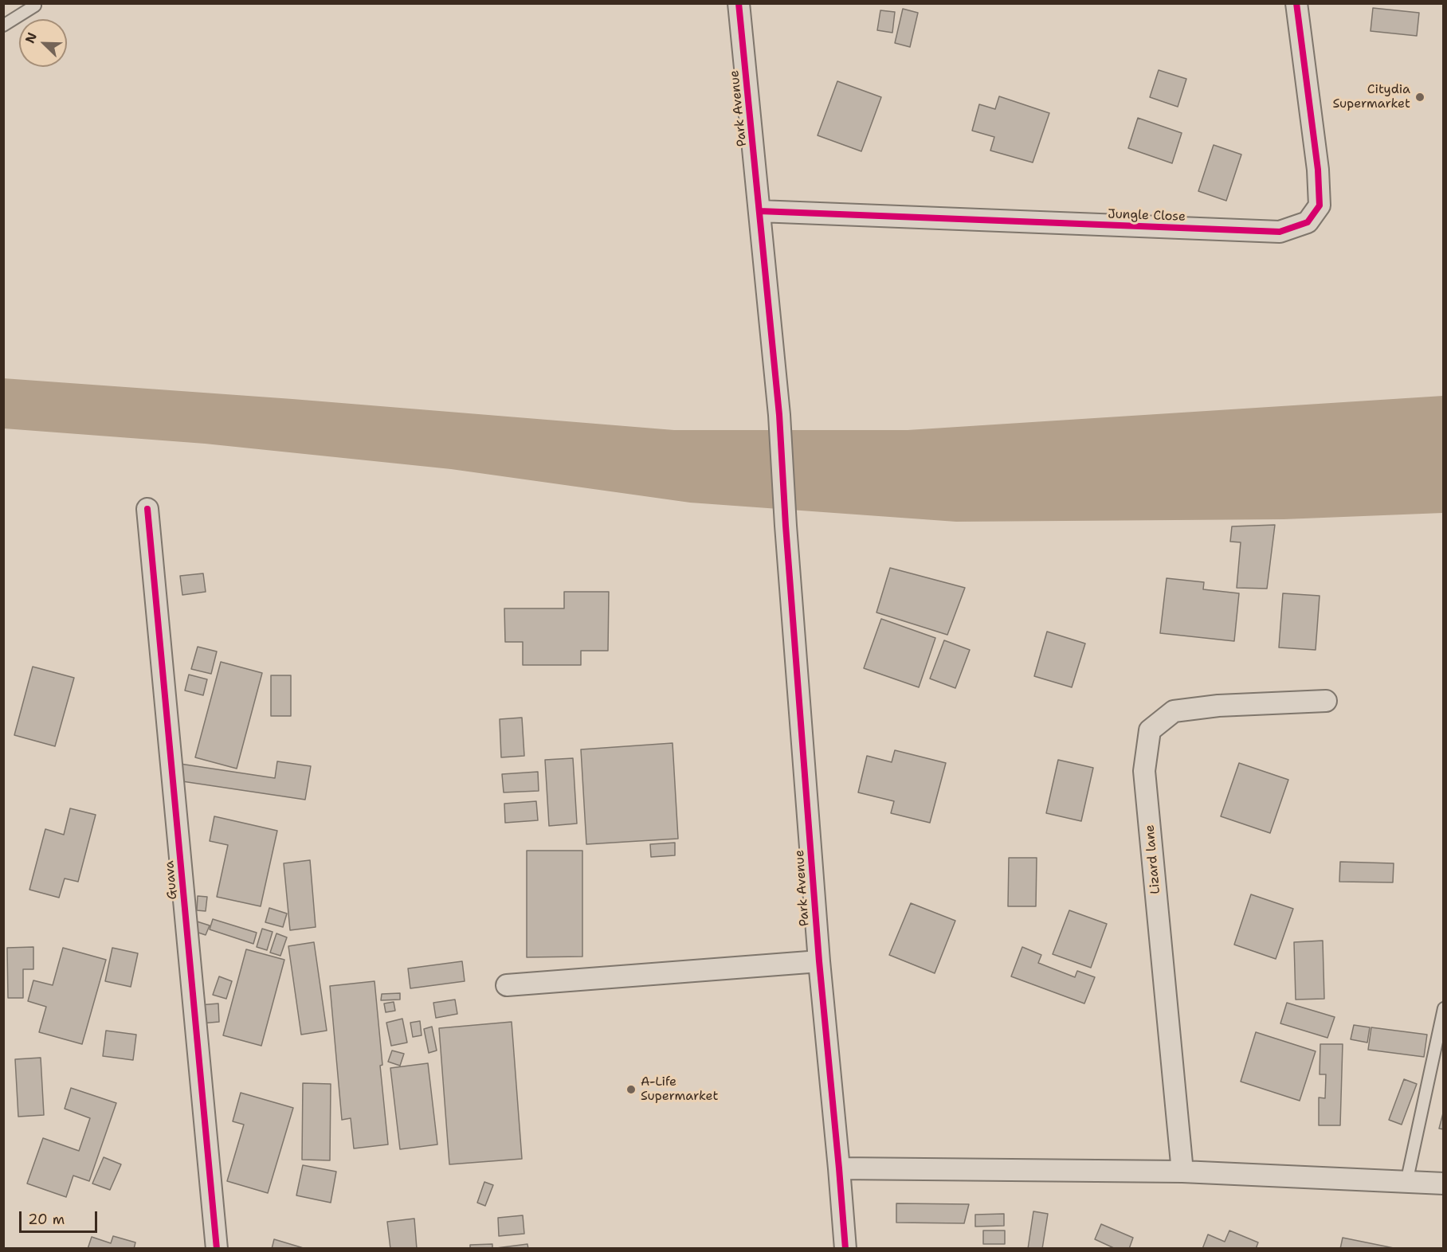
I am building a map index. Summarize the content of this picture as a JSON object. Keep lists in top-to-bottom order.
{
  "streets": {
    "street": [
      "Park Avenue",
      "Jungle Close",
      "Lizard lane",
      "Guava"
    ]
  },
  "crossings": [
    ["Park Avenue", "Jungle Close"]
  ],
  "places": ["Citydia Supermarket", "A-Life Supermarket"],
  "scale_bar": "20 m",
  "north": "top left"
}
